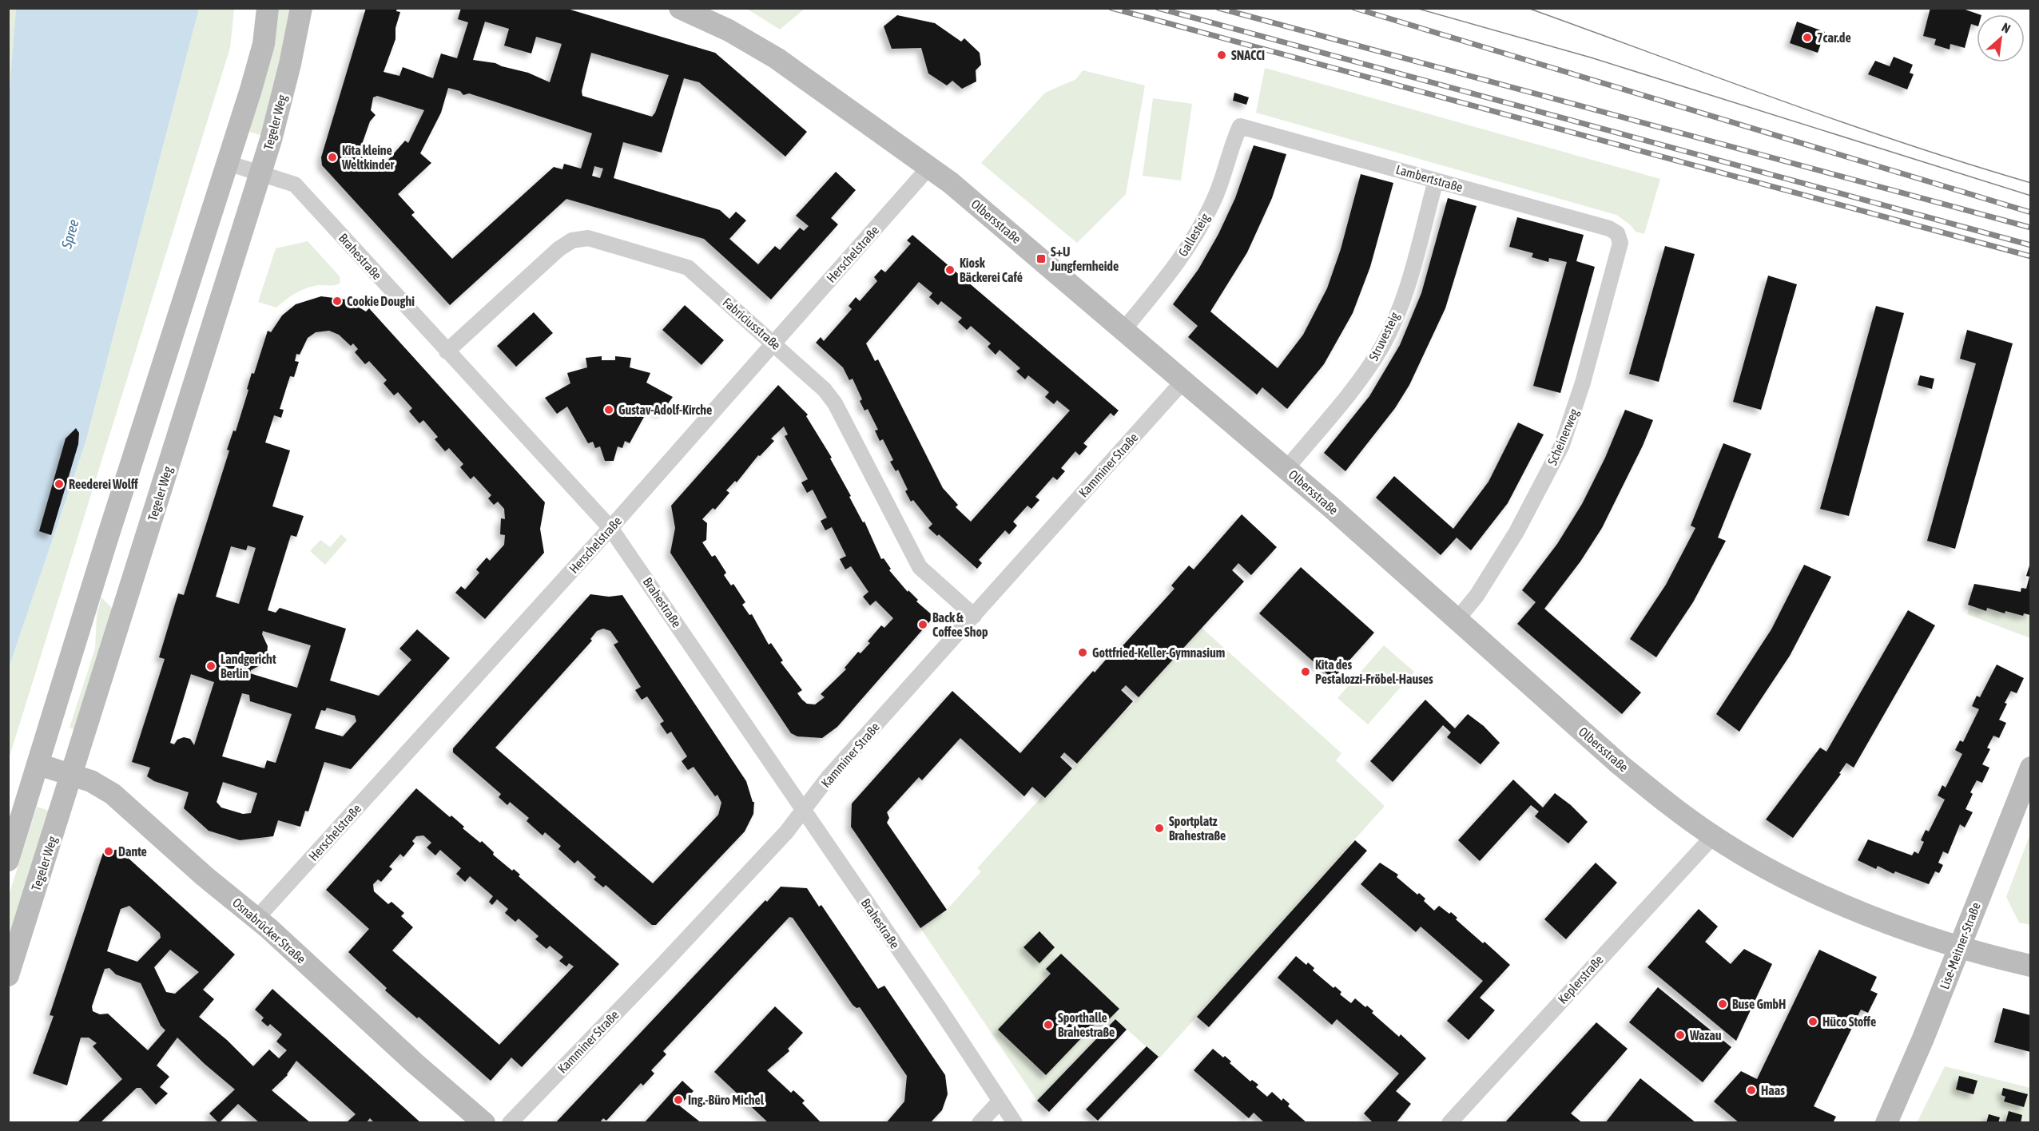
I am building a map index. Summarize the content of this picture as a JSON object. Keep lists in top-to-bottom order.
{
  "streets": {
    "main road": [
      "Tegeler Weg",
      "Olbersstraße",
      "Osnabrücker Straße",
      "Lise-Meitner-Straße"
    ],
    "street": [
      "Lambertstraße",
      "Gallesteig",
      "Herschelstraße",
      "Brahestraße",
      "Fabriciusstraße",
      "Struvesteig",
      "Scheinerweg",
      "Kamminer Straße",
      "Keplerstraße"
    ]
  },
  "crossings": [
    ["Tegeler Weg", "Brahestraße"],
    ["Tegeler Weg", "Osnabrücker Straße"],
    ["Lambertstraße", "Gallesteig"],
    ["Lambertstraße", "Struvesteig"],
    ["Lambertstraße", "Scheinerweg"],
    ["Olbersstraße", "Gallesteig"],
    ["Olbersstraße", "Herschelstraße"],
    ["Olbersstraße", "Struvesteig"],
    ["Olbersstraße", "Scheinerweg"],
    ["Olbersstraße", "Kamminer Straße"],
    ["Olbersstraße", "Lise-Meitner-Straße"],
    ["Olbersstraße", "Keplerstraße"],
    ["Herschelstraße", "Brahestraße"],
    ["Herschelstraße", "Fabriciusstraße"],
    ["Herschelstraße", "Osnabrücker Straße"],
    ["Brahestraße", "Fabriciusstraße"],
    ["Brahestraße", "Kamminer Straße"],
    ["Fabriciusstraße", "Kamminer Straße"]
  ],
  "water": ["Spree"],
  "places": {
    "other": [
      "7car.de",
      "SNACCI",
      "Kita kleine Weltkinder",
      "Kiosk Bäckerei Café",
      "Cookie Doughi",
      "Gustav-Adolf-Kirche",
      "Reederei Wolff",
      "Back & Coffee Shop",
      "Gottfried-Keller-Gymnasium",
      "Landgericht Berlin",
      "Kita des Pestalozzi-Fröbel-Hauses",
      "Sportplatz Brahestraße",
      "Dante",
      "Buse GmbH",
      "Hüco Stoffe",
      "Sporthalle Brahestraße",
      "Wazau",
      "Haas",
      "Ing.-Büro Michel"
    ],
    "transit": ["S+U Jungfernheide"]
  },
  "north": "top right"
}
